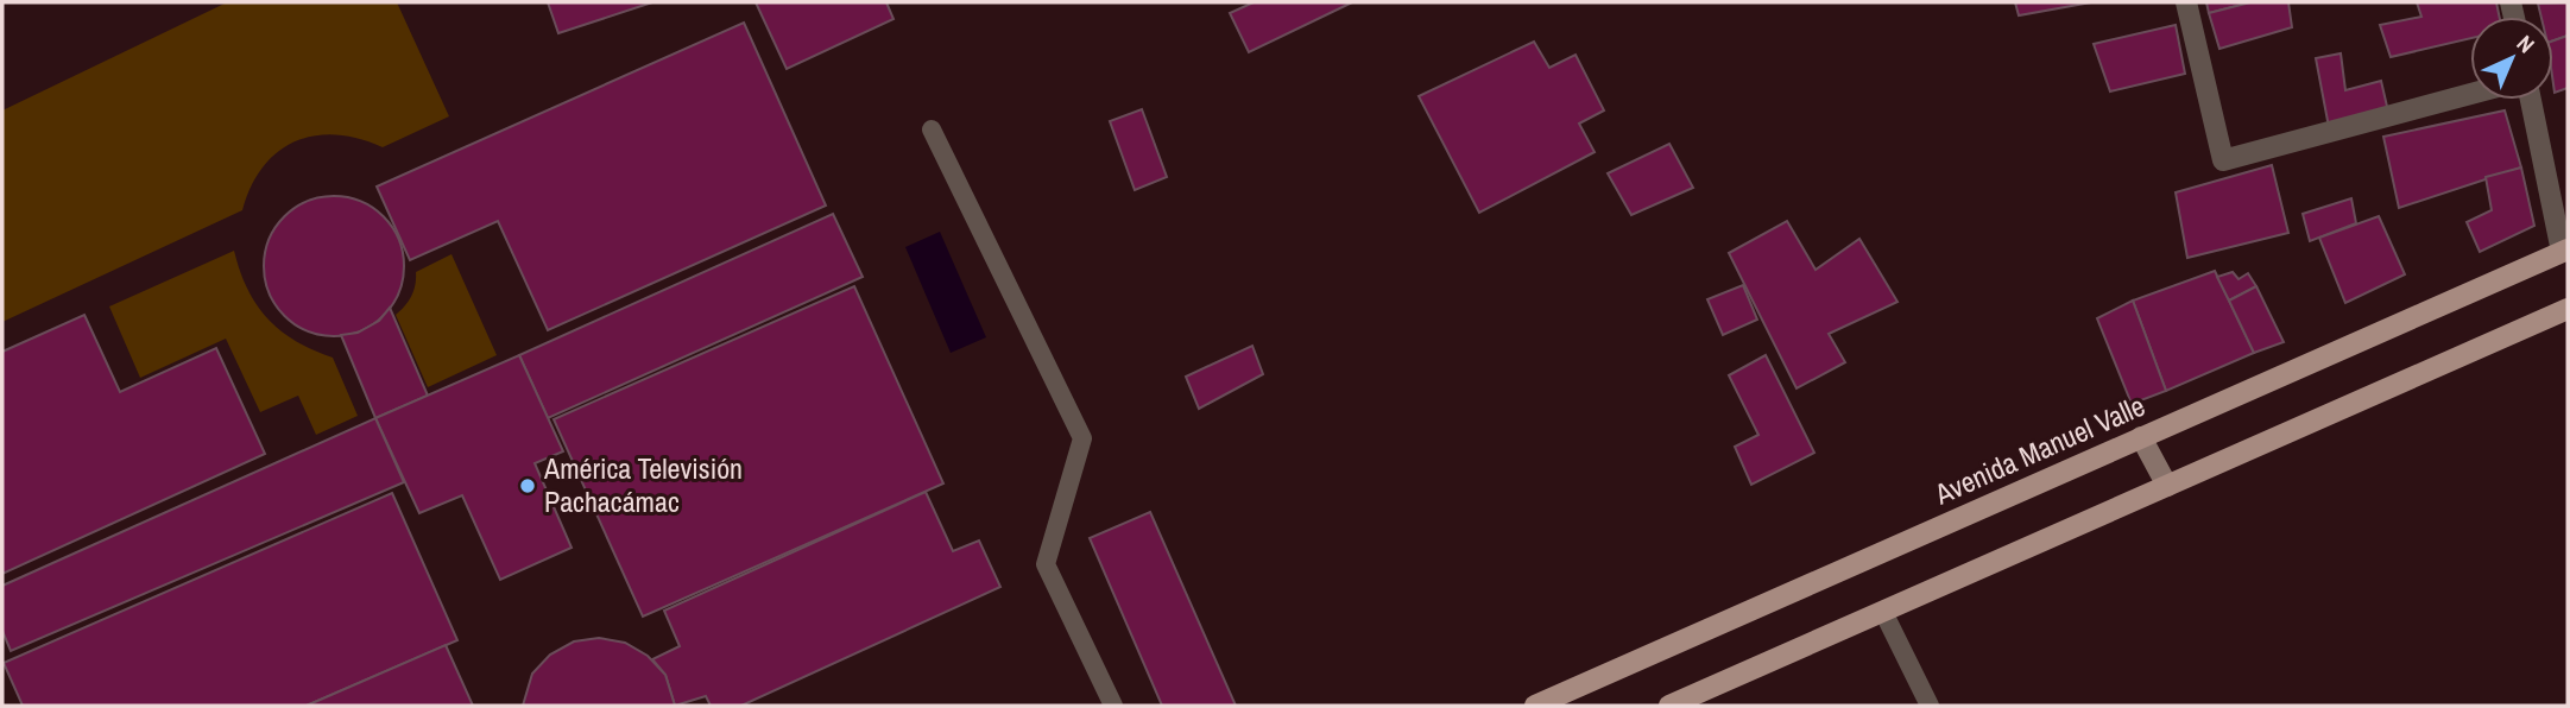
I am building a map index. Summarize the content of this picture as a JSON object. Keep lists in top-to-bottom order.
{
  "streets": {
    "main road": ["Avenida Manuel Valle"]
  },
  "places": ["América Televisión Pachacámac"],
  "north": "top right"
}
